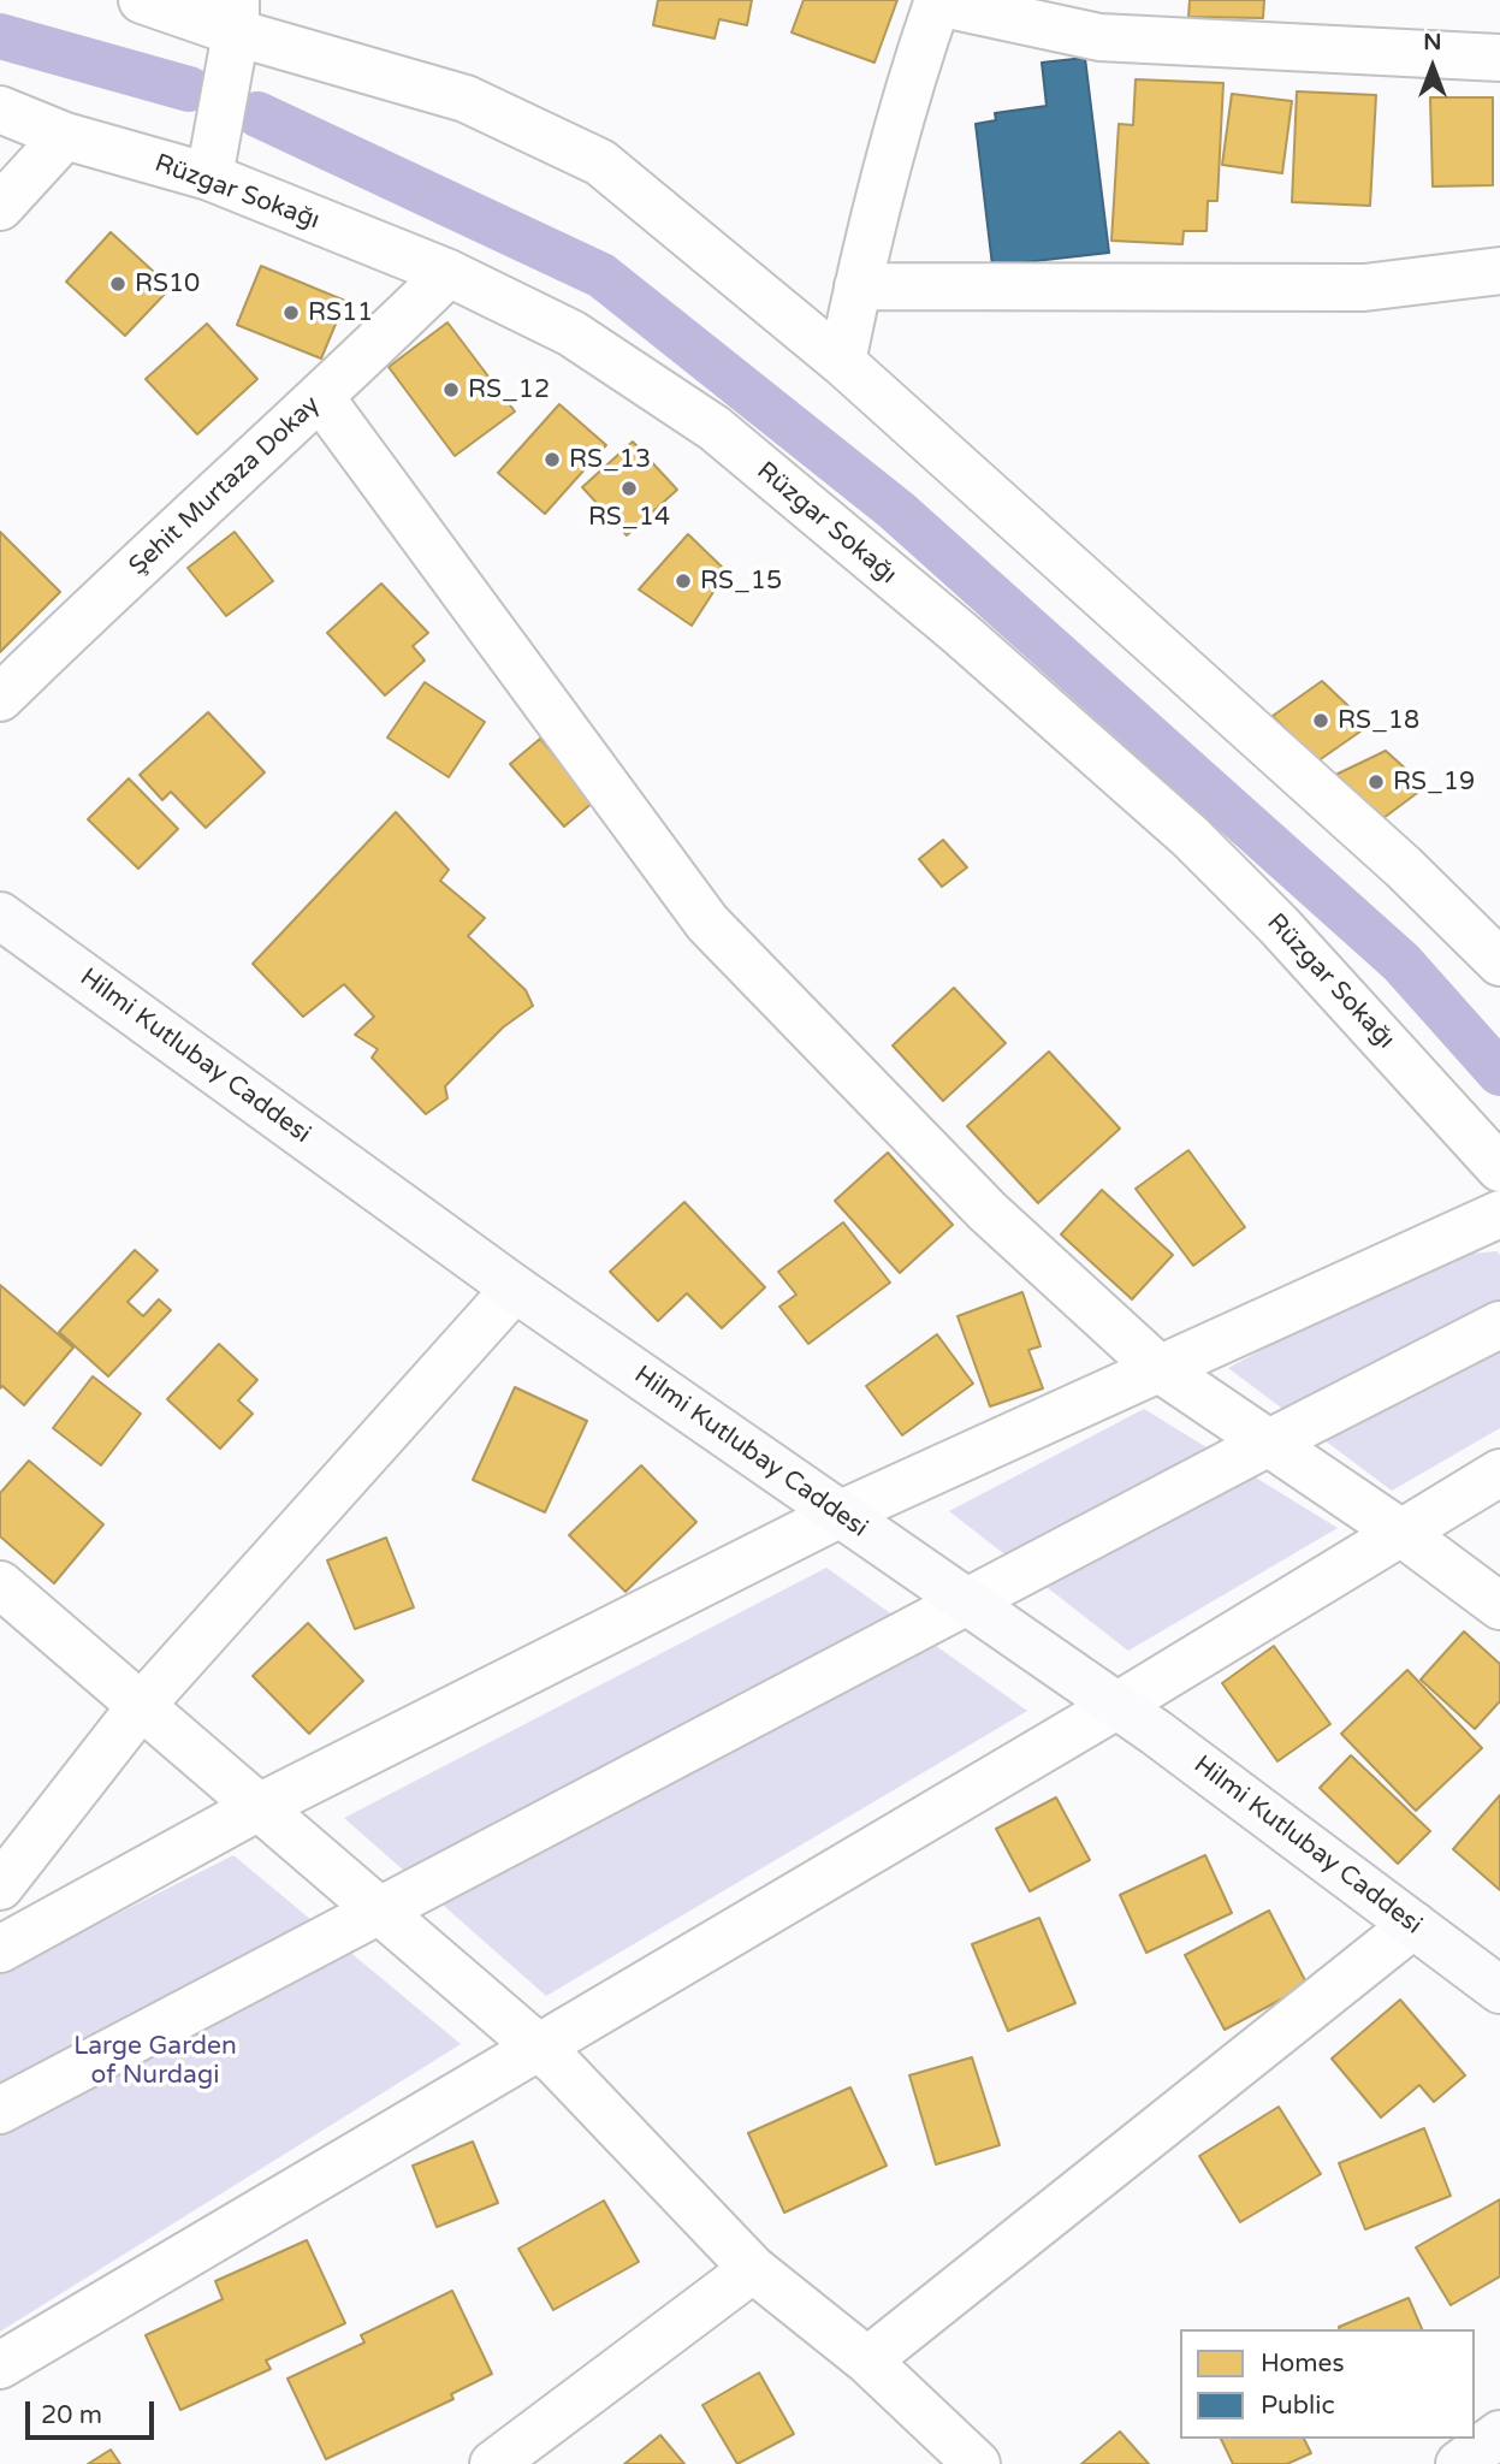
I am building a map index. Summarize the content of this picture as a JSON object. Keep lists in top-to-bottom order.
{
  "streets": {
    "street": ["Rüzgar Sokağı", "Şehit Murtaza Dokay", "Hilmi Kutlubay Caddesi"]
  },
  "crossings": [
    ["Rüzgar Sokağı", "Şehit Murtaza Dokay"]
  ],
  "parks": ["Large Garden of Nurdagi"],
  "places": [
    "RS10",
    "RS11",
    "RS_12",
    "RS_13",
    "RS_14",
    "RS_15",
    "RS_18",
    "RS_19"
  ],
  "legend": ["Homes", "Public"],
  "scale_bar": "20 m",
  "north": "top"
}
